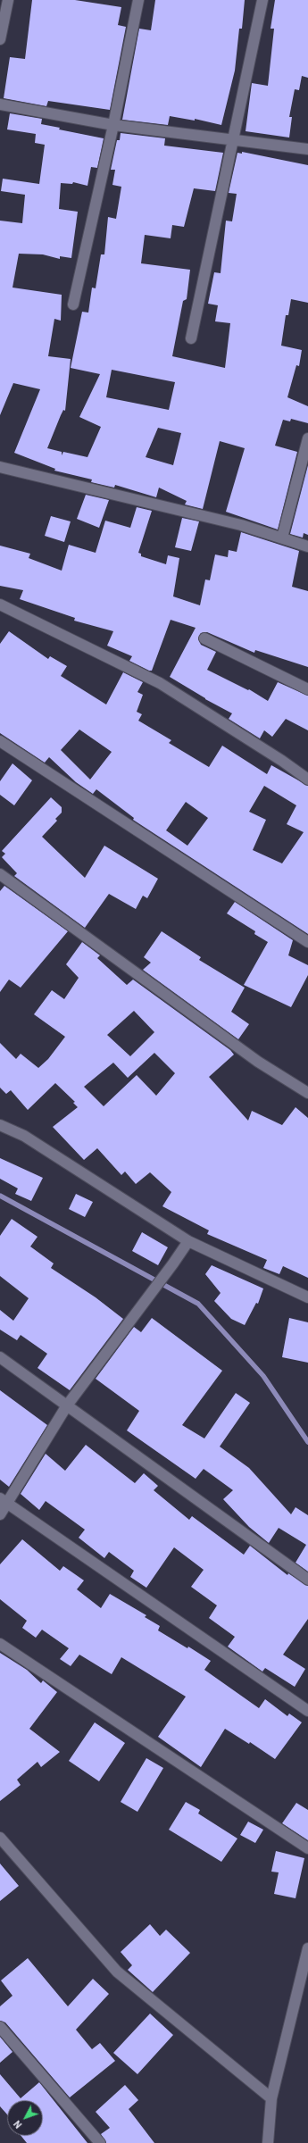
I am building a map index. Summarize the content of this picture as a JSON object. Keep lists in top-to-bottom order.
{
  "north": "bottom left"
}
